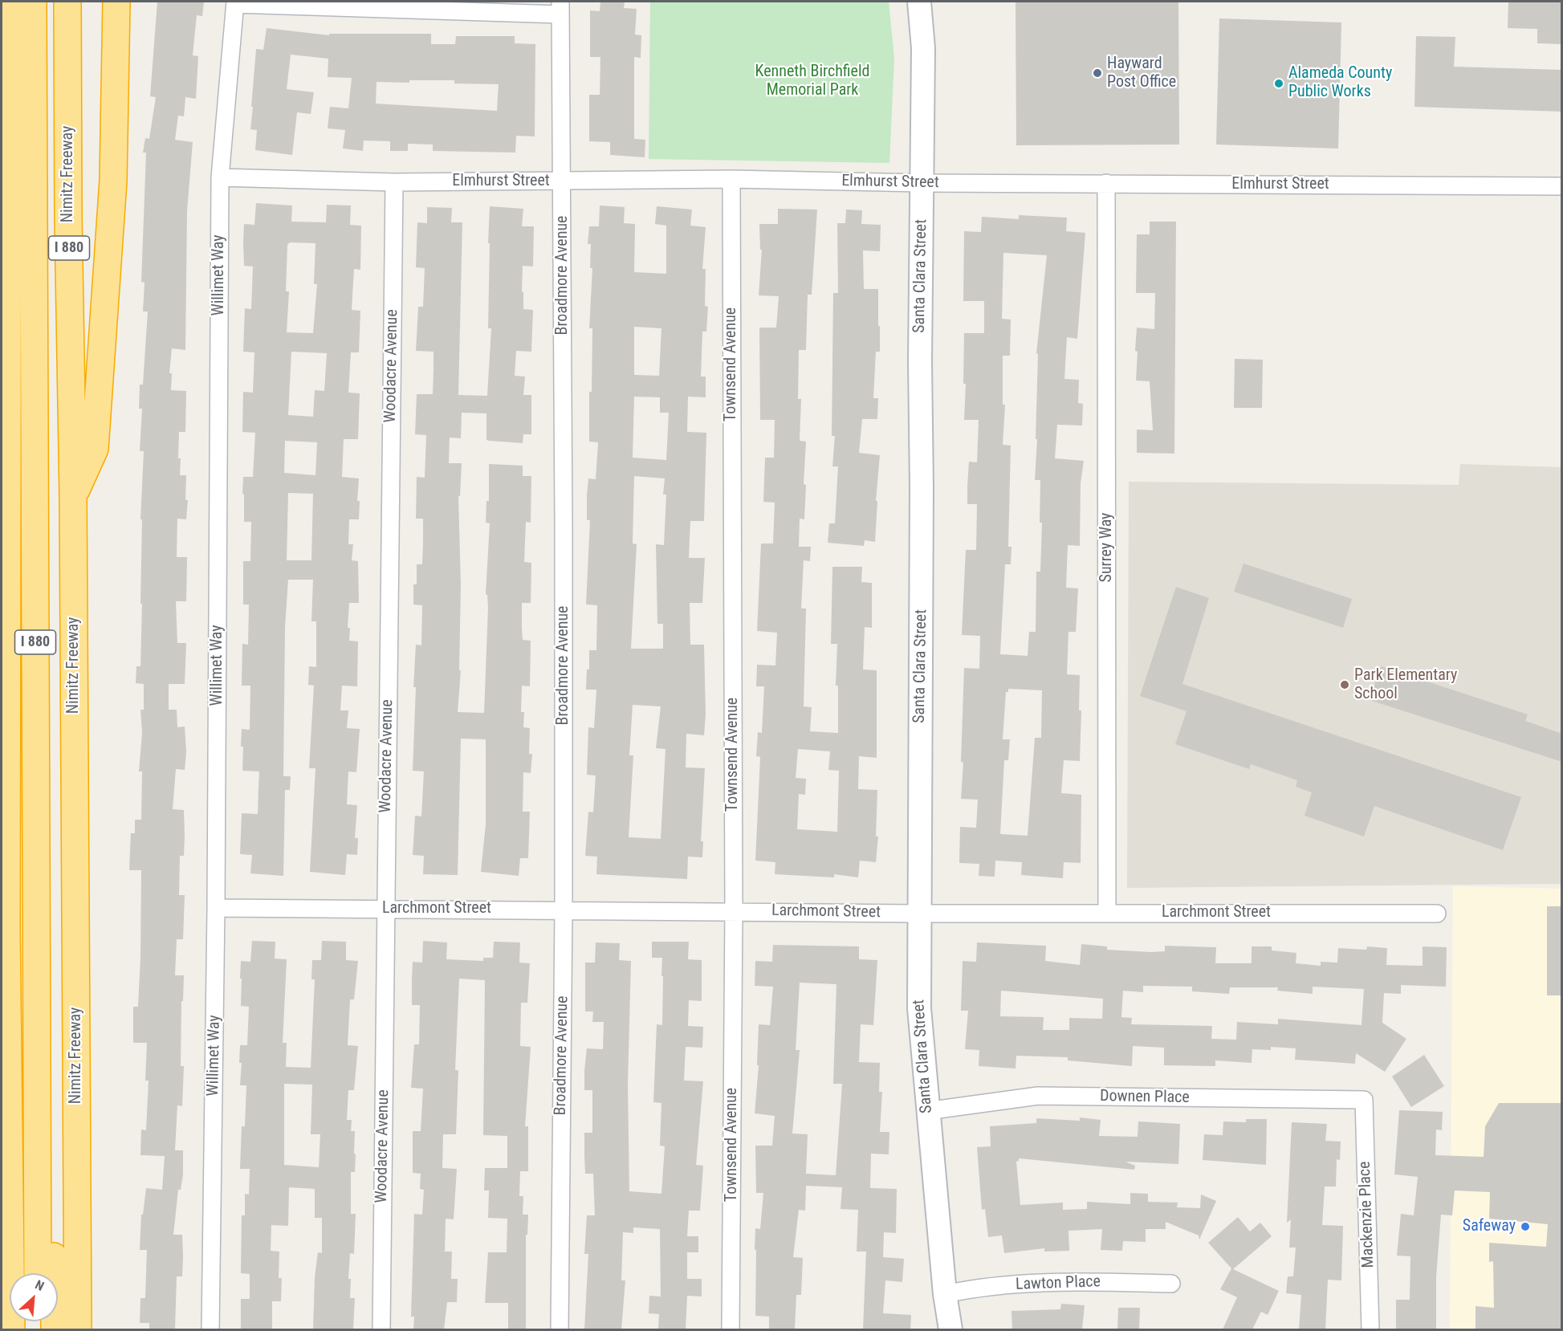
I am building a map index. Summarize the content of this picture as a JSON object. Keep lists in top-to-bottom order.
{
  "streets": {
    "highway": ["Nimitz Freeway", "I 880"],
    "main road": ["Santa Clara Street"],
    "street": [
      "Elmhurst Street",
      "Willimet Way",
      "Broadmore Avenue",
      "Townsend Avenue",
      "Woodacre Avenue",
      "Surrey Way",
      "Larchmont Street",
      "Downen Place",
      "Mackenzie Place",
      "Lawton Place"
    ]
  },
  "crossings": [
    ["Nimitz Freeway", "I 880"],
    ["Elmhurst Street", "Willimet Way"],
    ["Elmhurst Street", "Broadmore Avenue"],
    ["Elmhurst Street", "Santa Clara Street"],
    ["Elmhurst Street", "Townsend Avenue"],
    ["Elmhurst Street", "Woodacre Avenue"],
    ["Elmhurst Street", "Surrey Way"],
    ["Willimet Way", "Larchmont Street"],
    ["Broadmore Avenue", "Larchmont Street"],
    ["Santa Clara Street", "Larchmont Street"],
    ["Santa Clara Street", "Downen Place"],
    ["Santa Clara Street", "Lawton Place"],
    ["Townsend Avenue", "Larchmont Street"],
    ["Woodacre Avenue", "Larchmont Street"],
    ["Surrey Way", "Larchmont Street"],
    ["Downen Place", "Mackenzie Place"]
  ],
  "parks": ["Kenneth Birchfield Memorial Park"],
  "places": [
    "Hayward Post Office",
    "Alameda County Public Works",
    "Park Elementary School",
    "Safeway"
  ],
  "north": "top right"
}
